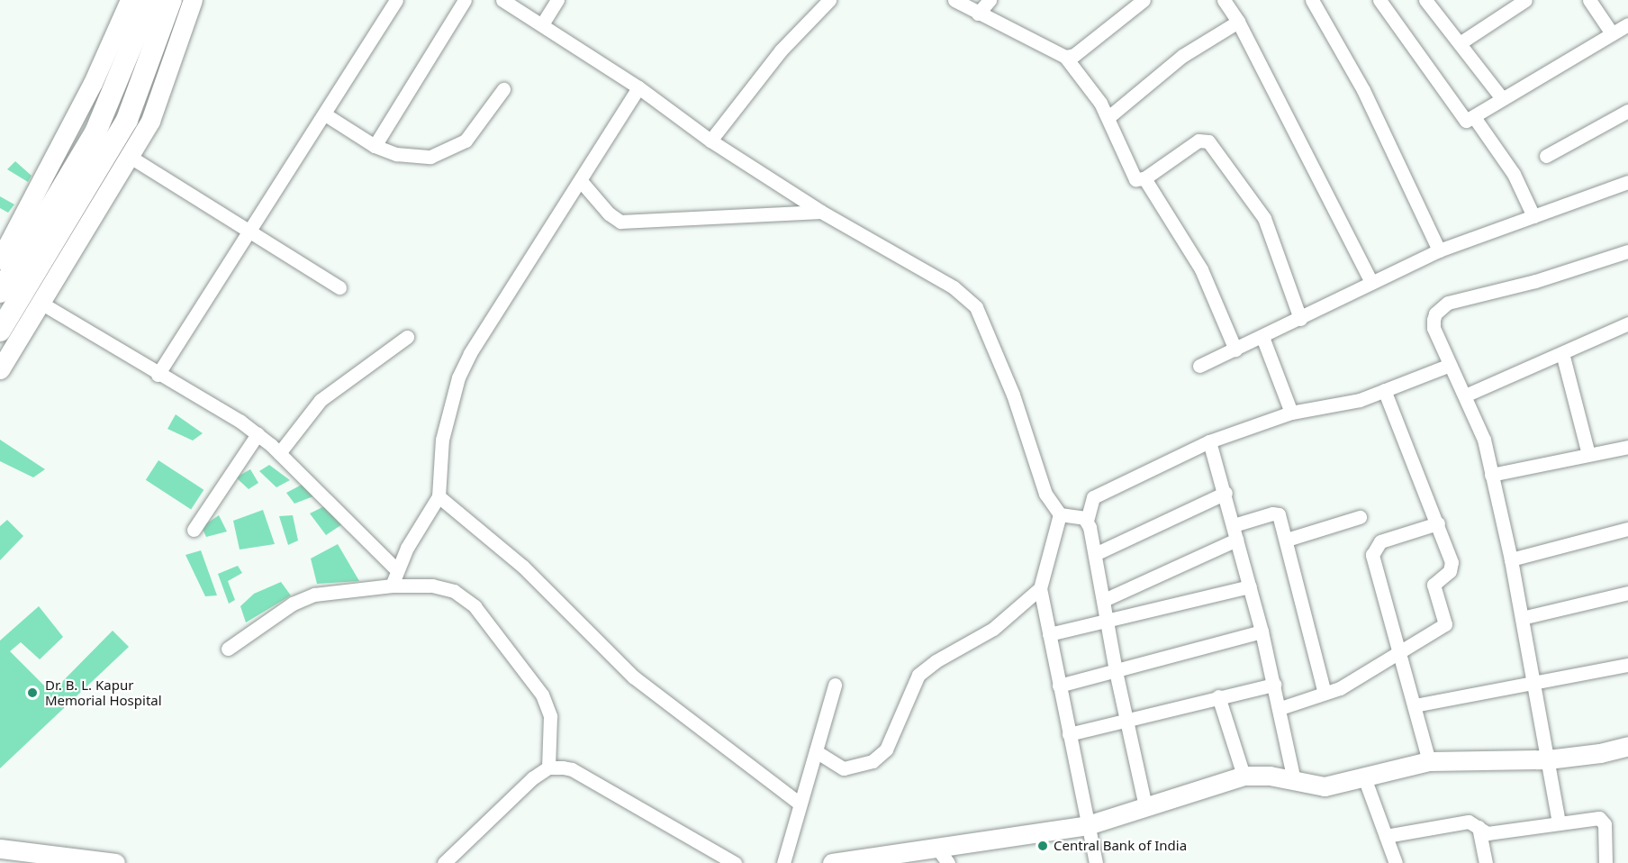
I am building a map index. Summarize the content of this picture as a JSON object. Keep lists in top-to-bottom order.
{
  "places": ["Dr. B. L. Kapur Memorial Hospital", "Central Bank of India"]
}
